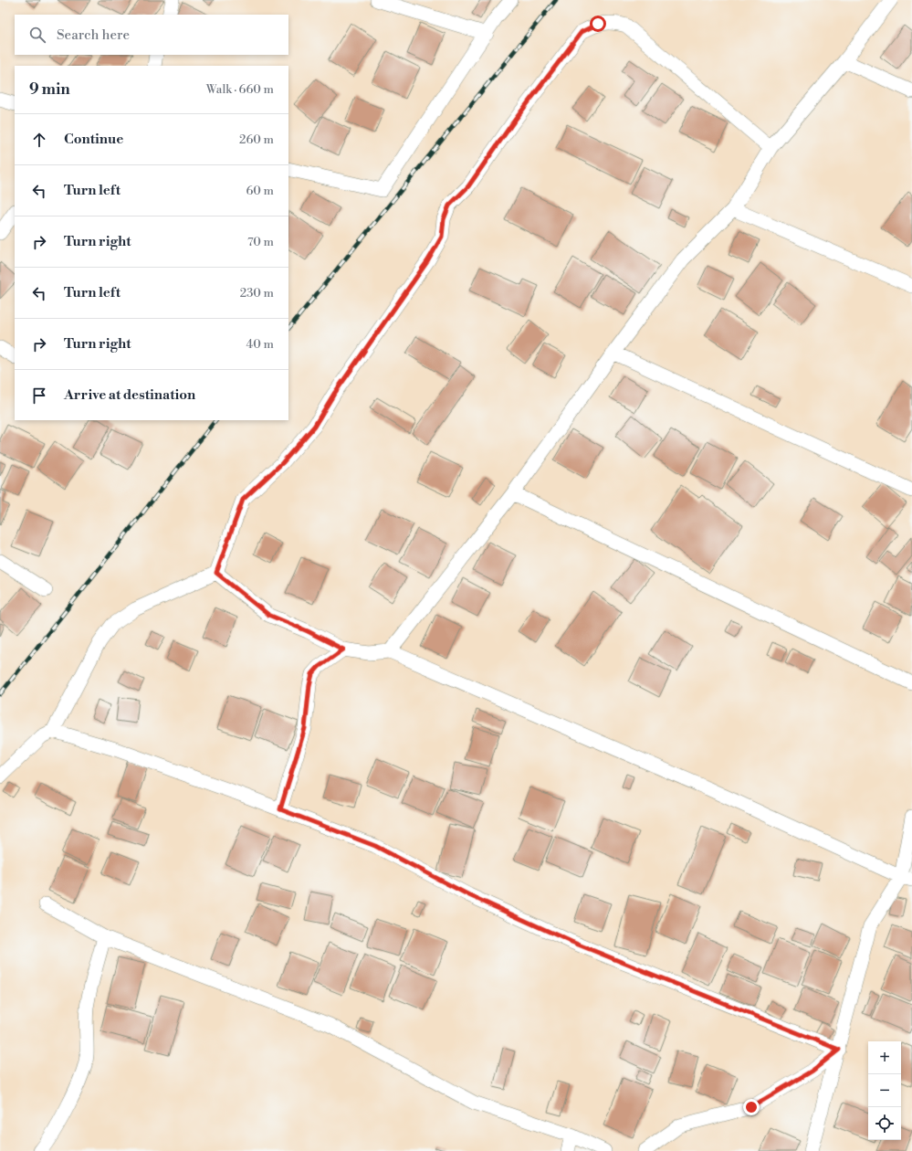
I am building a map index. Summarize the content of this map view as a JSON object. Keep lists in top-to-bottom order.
{
  "page": {
    "search": "Search here",
    "heading": ["9 min", "Walk · 660 m"],
    "list": [
      ["Continue", "260 m"],
      ["Turn left", "60 m"],
      ["Turn right", "70 m"],
      ["Turn left", "230 m"],
      ["Turn right", "40 m"],
      "Arrive at destination"
    ],
    "map_buttons": ["+", "−"]
  }
}
